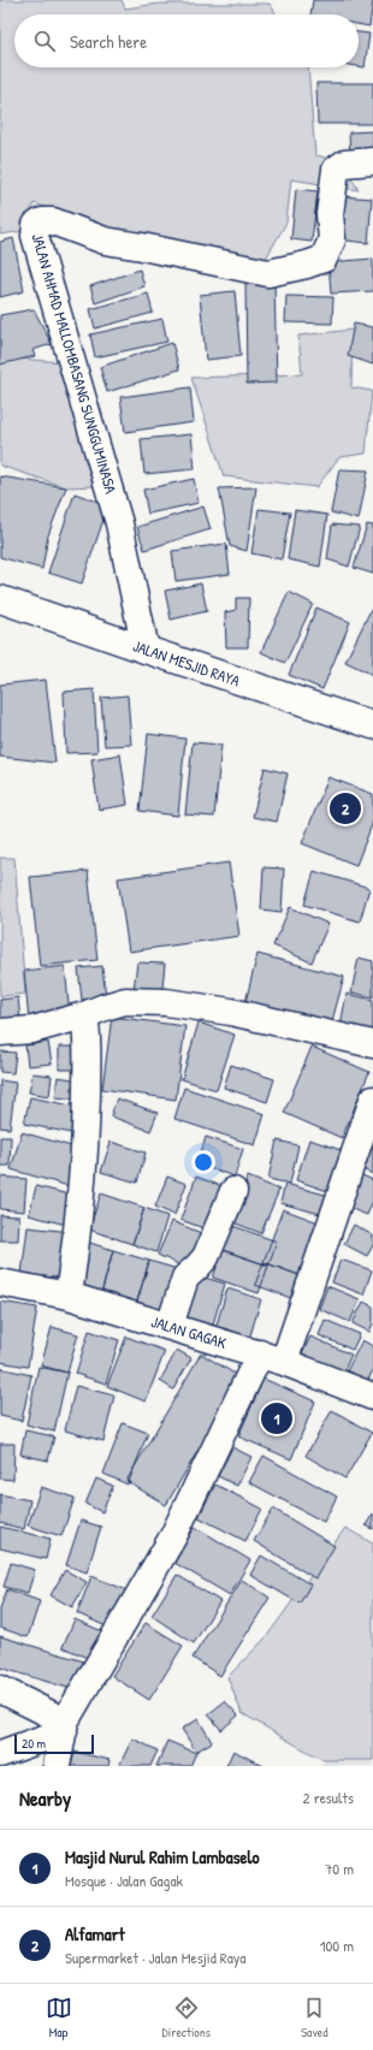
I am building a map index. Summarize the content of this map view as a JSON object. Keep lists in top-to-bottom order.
{
  "streets": {
    "street": ["JALAN AHMAD MALLOMBASANG SUNGGUMINASA", "JALAN MESJID RAYA", "JALAN GAGAK"]
  },
  "crossings": [
    ["JALAN AHMAD MALLOMBASANG SUNGGUMINASA", "JALAN MESJID RAYA"]
  ],
  "scale_bar": "20 m",
  "page": {
    "search": "Search here",
    "pins": ["2", "1"],
    "scale": "20 m",
    "heading": ["Nearby", "2 results"],
    "list": [
      {
        "mark": "1",
        "name": "Masjid Nurul Rahim Lambaselo",
        "note": "Mosque · Jalan Gagak",
        "value": "70 m"
      },
      {
        "mark": "2",
        "name": "Alfamart",
        "note": "Supermarket · Jalan Mesjid Raya",
        "value": "100 m"
      }
    ],
    "nav": ["Map", "Directions", "Saved"]
  }
}
